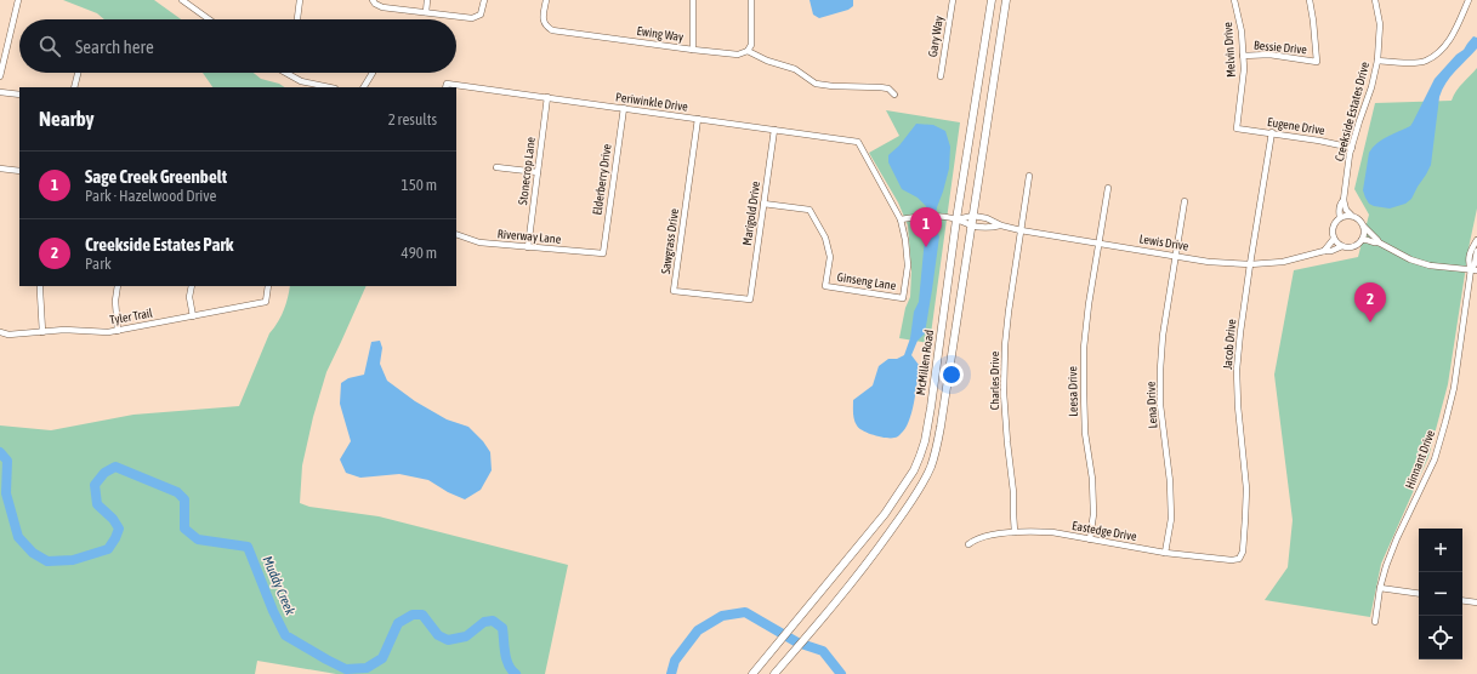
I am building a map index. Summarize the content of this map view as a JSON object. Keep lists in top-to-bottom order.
{
  "streets": {
    "main road": ["McMillen Road"],
    "street": [
      "Ewing Way",
      "Gary Way",
      "Bessie Drive",
      "Melvin Drive",
      "Periwinkle Drive",
      "Creekside Estates Drive",
      "Eugene Drive",
      "Stonecrop Lane",
      "Elderberry Drive",
      "Marigold Drive",
      "Riverway Lane",
      "Sawgrass Drive",
      "Lewis Drive",
      "Ginseng Lane",
      "Tyler Trail",
      "Jacob Drive",
      "Charles Drive",
      "Leesa Drive",
      "Lena Drive",
      "Hinnant Drive",
      "Eastedge Drive"
    ]
  },
  "crossings": [
    ["Bessie Drive", "Melvin Drive"],
    ["Melvin Drive", "Eugene Drive"],
    ["Periwinkle Drive", "Stonecrop Lane"],
    ["Periwinkle Drive", "Elderberry Drive"],
    ["Periwinkle Drive", "Marigold Drive"],
    ["Periwinkle Drive", "Sawgrass Drive"],
    ["Periwinkle Drive", "Lewis Drive"],
    ["Periwinkle Drive", "Ginseng Lane"],
    ["Creekside Estates Drive", "Eugene Drive"],
    ["Creekside Estates Drive", "Lewis Drive"],
    ["Eugene Drive", "Jacob Drive"],
    ["Stonecrop Lane", "Riverway Lane"],
    ["Elderberry Drive", "Riverway Lane"],
    ["Marigold Drive", "Sawgrass Drive"],
    ["Marigold Drive", "Ginseng Lane"],
    ["Lewis Drive", "Ginseng Lane"],
    ["Lewis Drive", "Jacob Drive"],
    ["Lewis Drive", "McMillen Road"],
    ["Lewis Drive", "Charles Drive"],
    ["Lewis Drive", "Leesa Drive"],
    ["Lewis Drive", "Lena Drive"],
    ["Jacob Drive", "Eastedge Drive"],
    ["Charles Drive", "Eastedge Drive"],
    ["Leesa Drive", "Eastedge Drive"],
    ["Lena Drive", "Eastedge Drive"]
  ],
  "water": ["Muddy Creek"],
  "page": {
    "search": "Search here",
    "heading": ["Nearby", "2 results"],
    "list": [
      {
        "mark": "1",
        "name": "Sage Creek Greenbelt",
        "note": "Park · Hazelwood Drive",
        "value": "150 m"
      },
      {
        "mark": "2",
        "name": "Creekside Estates Park",
        "note": "Park",
        "value": "490 m"
      }
    ],
    "pins": ["1", "2"],
    "map_buttons": ["+", "−"]
  }
}
